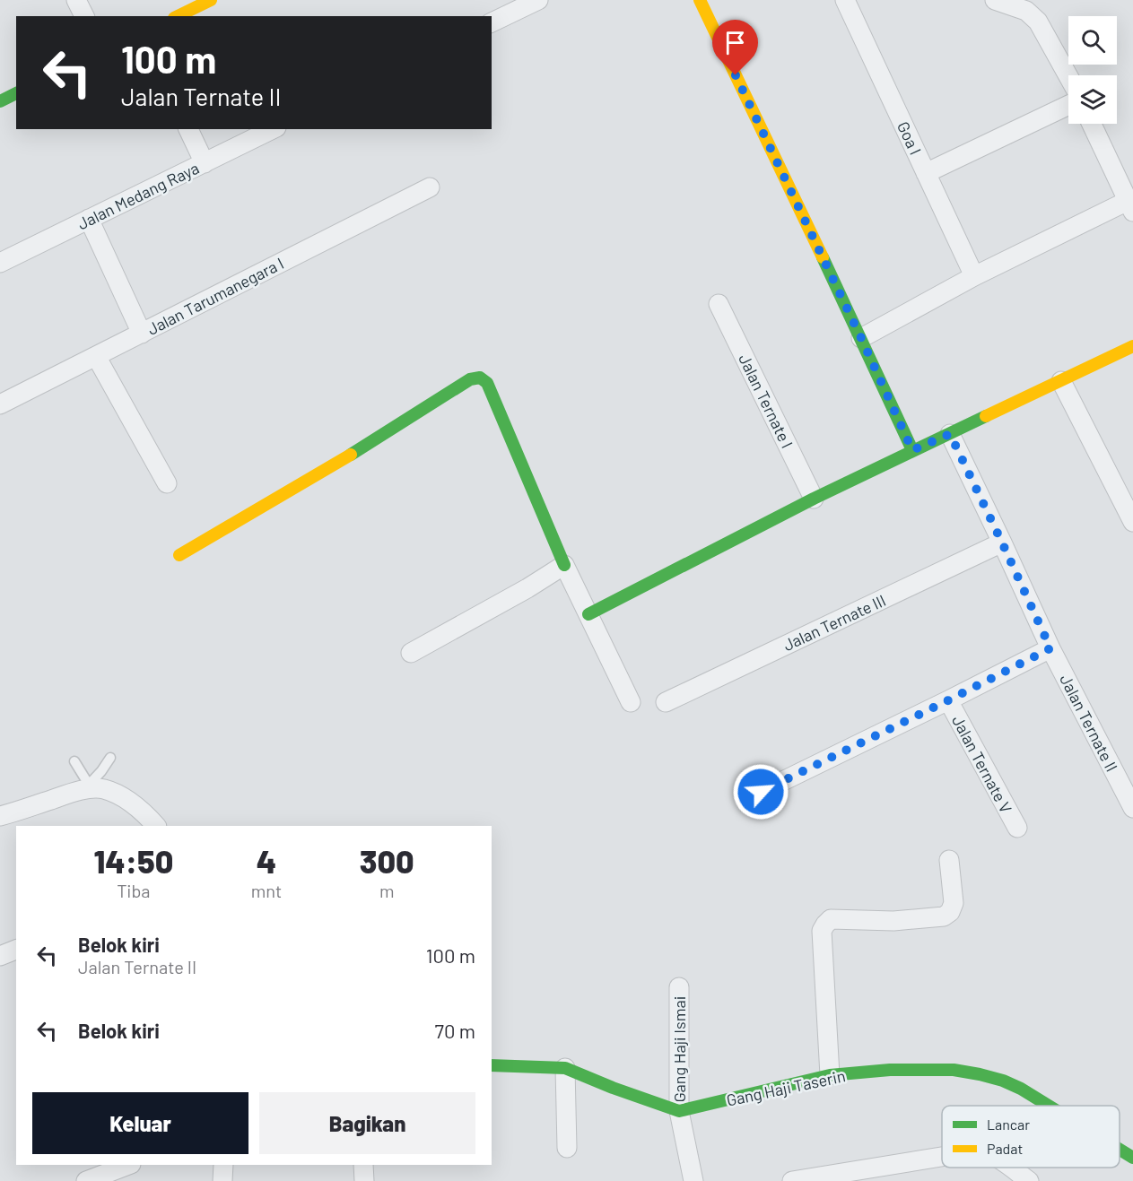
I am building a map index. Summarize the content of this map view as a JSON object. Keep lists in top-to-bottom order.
{
  "streets": {
    "street": [
      "Goa I",
      "Jalan Medang Raya",
      "Jalan Tarumanegara I",
      "Jalan Ternate I",
      "Jalan Ternate III",
      "Jalan Ternate II",
      "Jalan Ternate V",
      "Gang Haji Ismai",
      "Gang Haji Taserin"
    ]
  },
  "crossings": [
    ["Jalan Ternate III", "Jalan Ternate II"],
    ["Gang Haji Ismai", "Gang Haji Taserin"]
  ],
  "legend": ["Lancar", "Padat"],
  "page": {
    "turn": ["100 m", "Jalan Ternate II"],
    "eta": [
      "14:50",
      "Tiba",
      "4",
      "mnt",
      "300",
      "m"
    ],
    "list": [
      {
        "name": "Belok kiri",
        "note": "Jalan Ternate II",
        "value": "100 m"
      },
      {
        "name": "Belok kiri",
        "value": "70 m"
      }
    ],
    "buttons": ["Keluar", "Bagikan"]
  }
}
